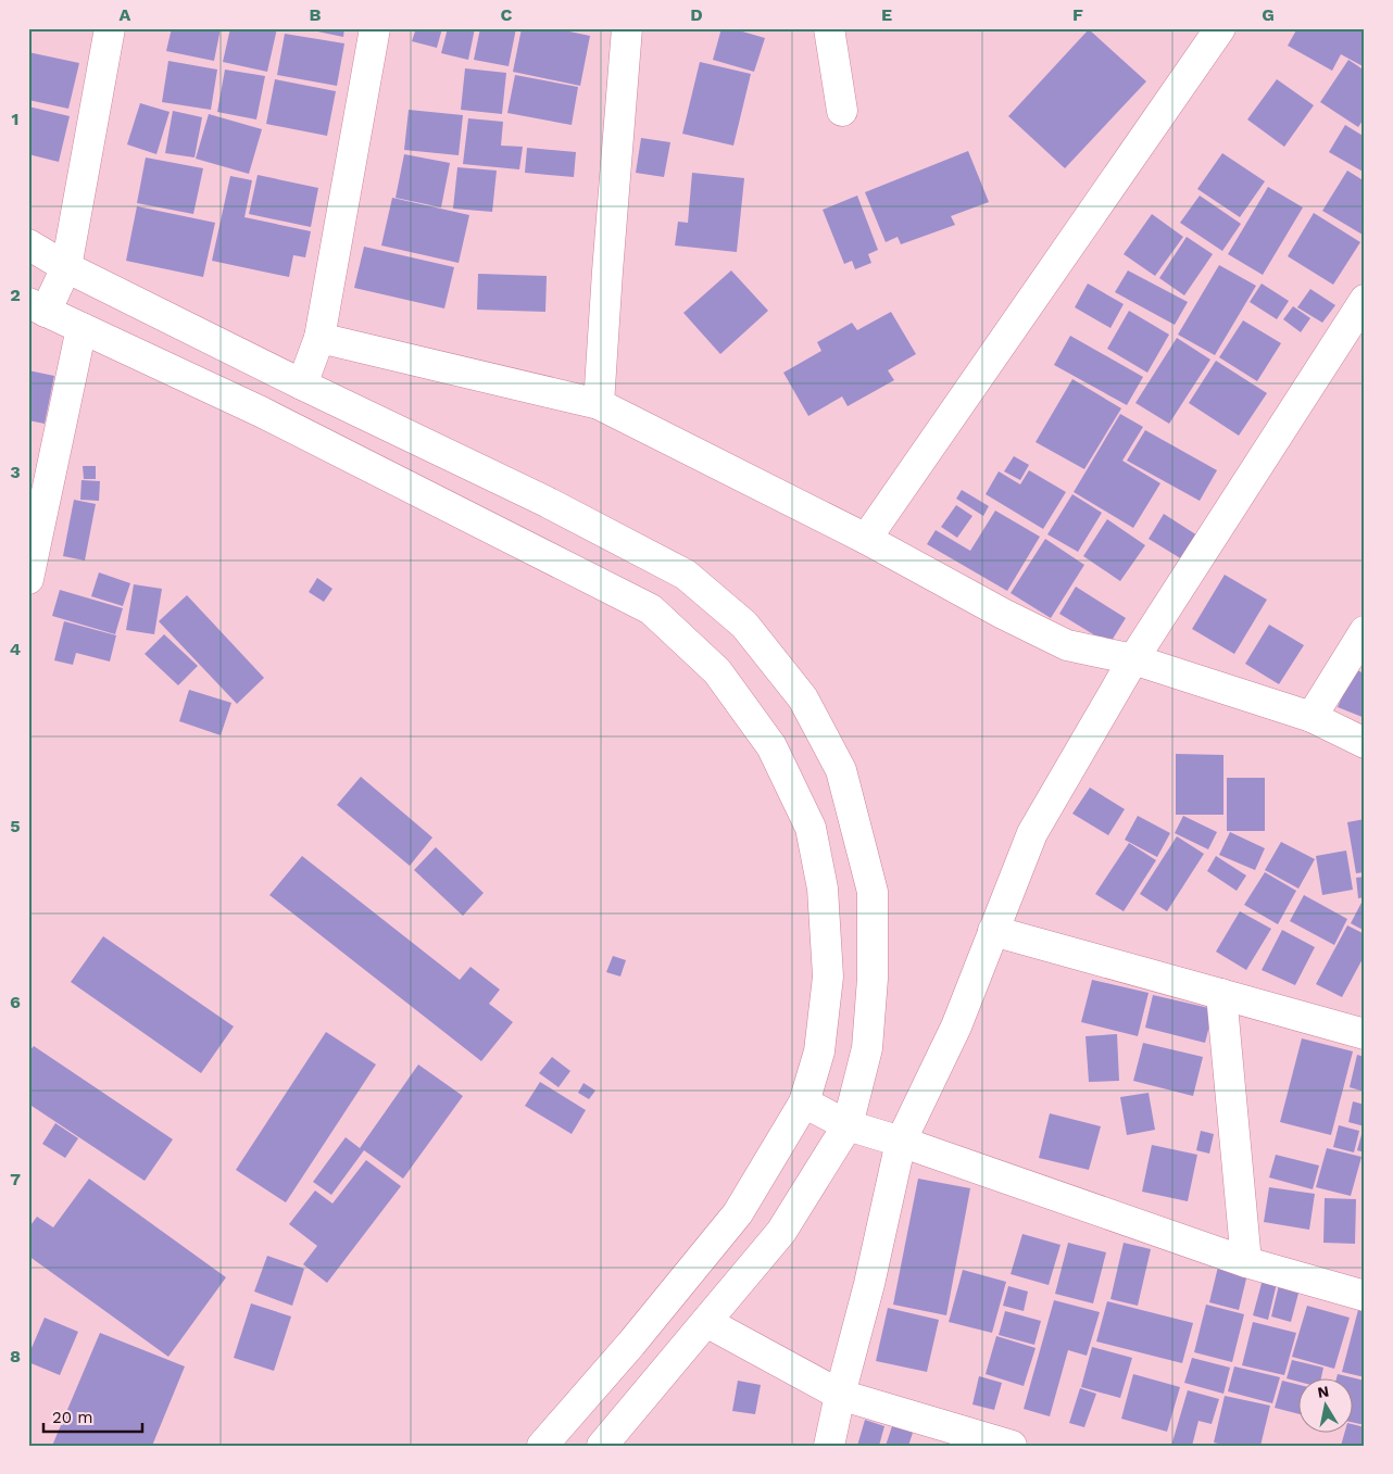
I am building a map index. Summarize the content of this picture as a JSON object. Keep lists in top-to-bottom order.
{
  "scale_bar": "20 m",
  "north": "top",
  "grid": {
    "columns": [
      "A",
      "B",
      "C",
      "D",
      "E",
      "F",
      "G"
    ],
    "rows": [
      "1",
      "2",
      "3",
      "4",
      "5",
      "6",
      "7",
      "8"
    ]
  }
}
